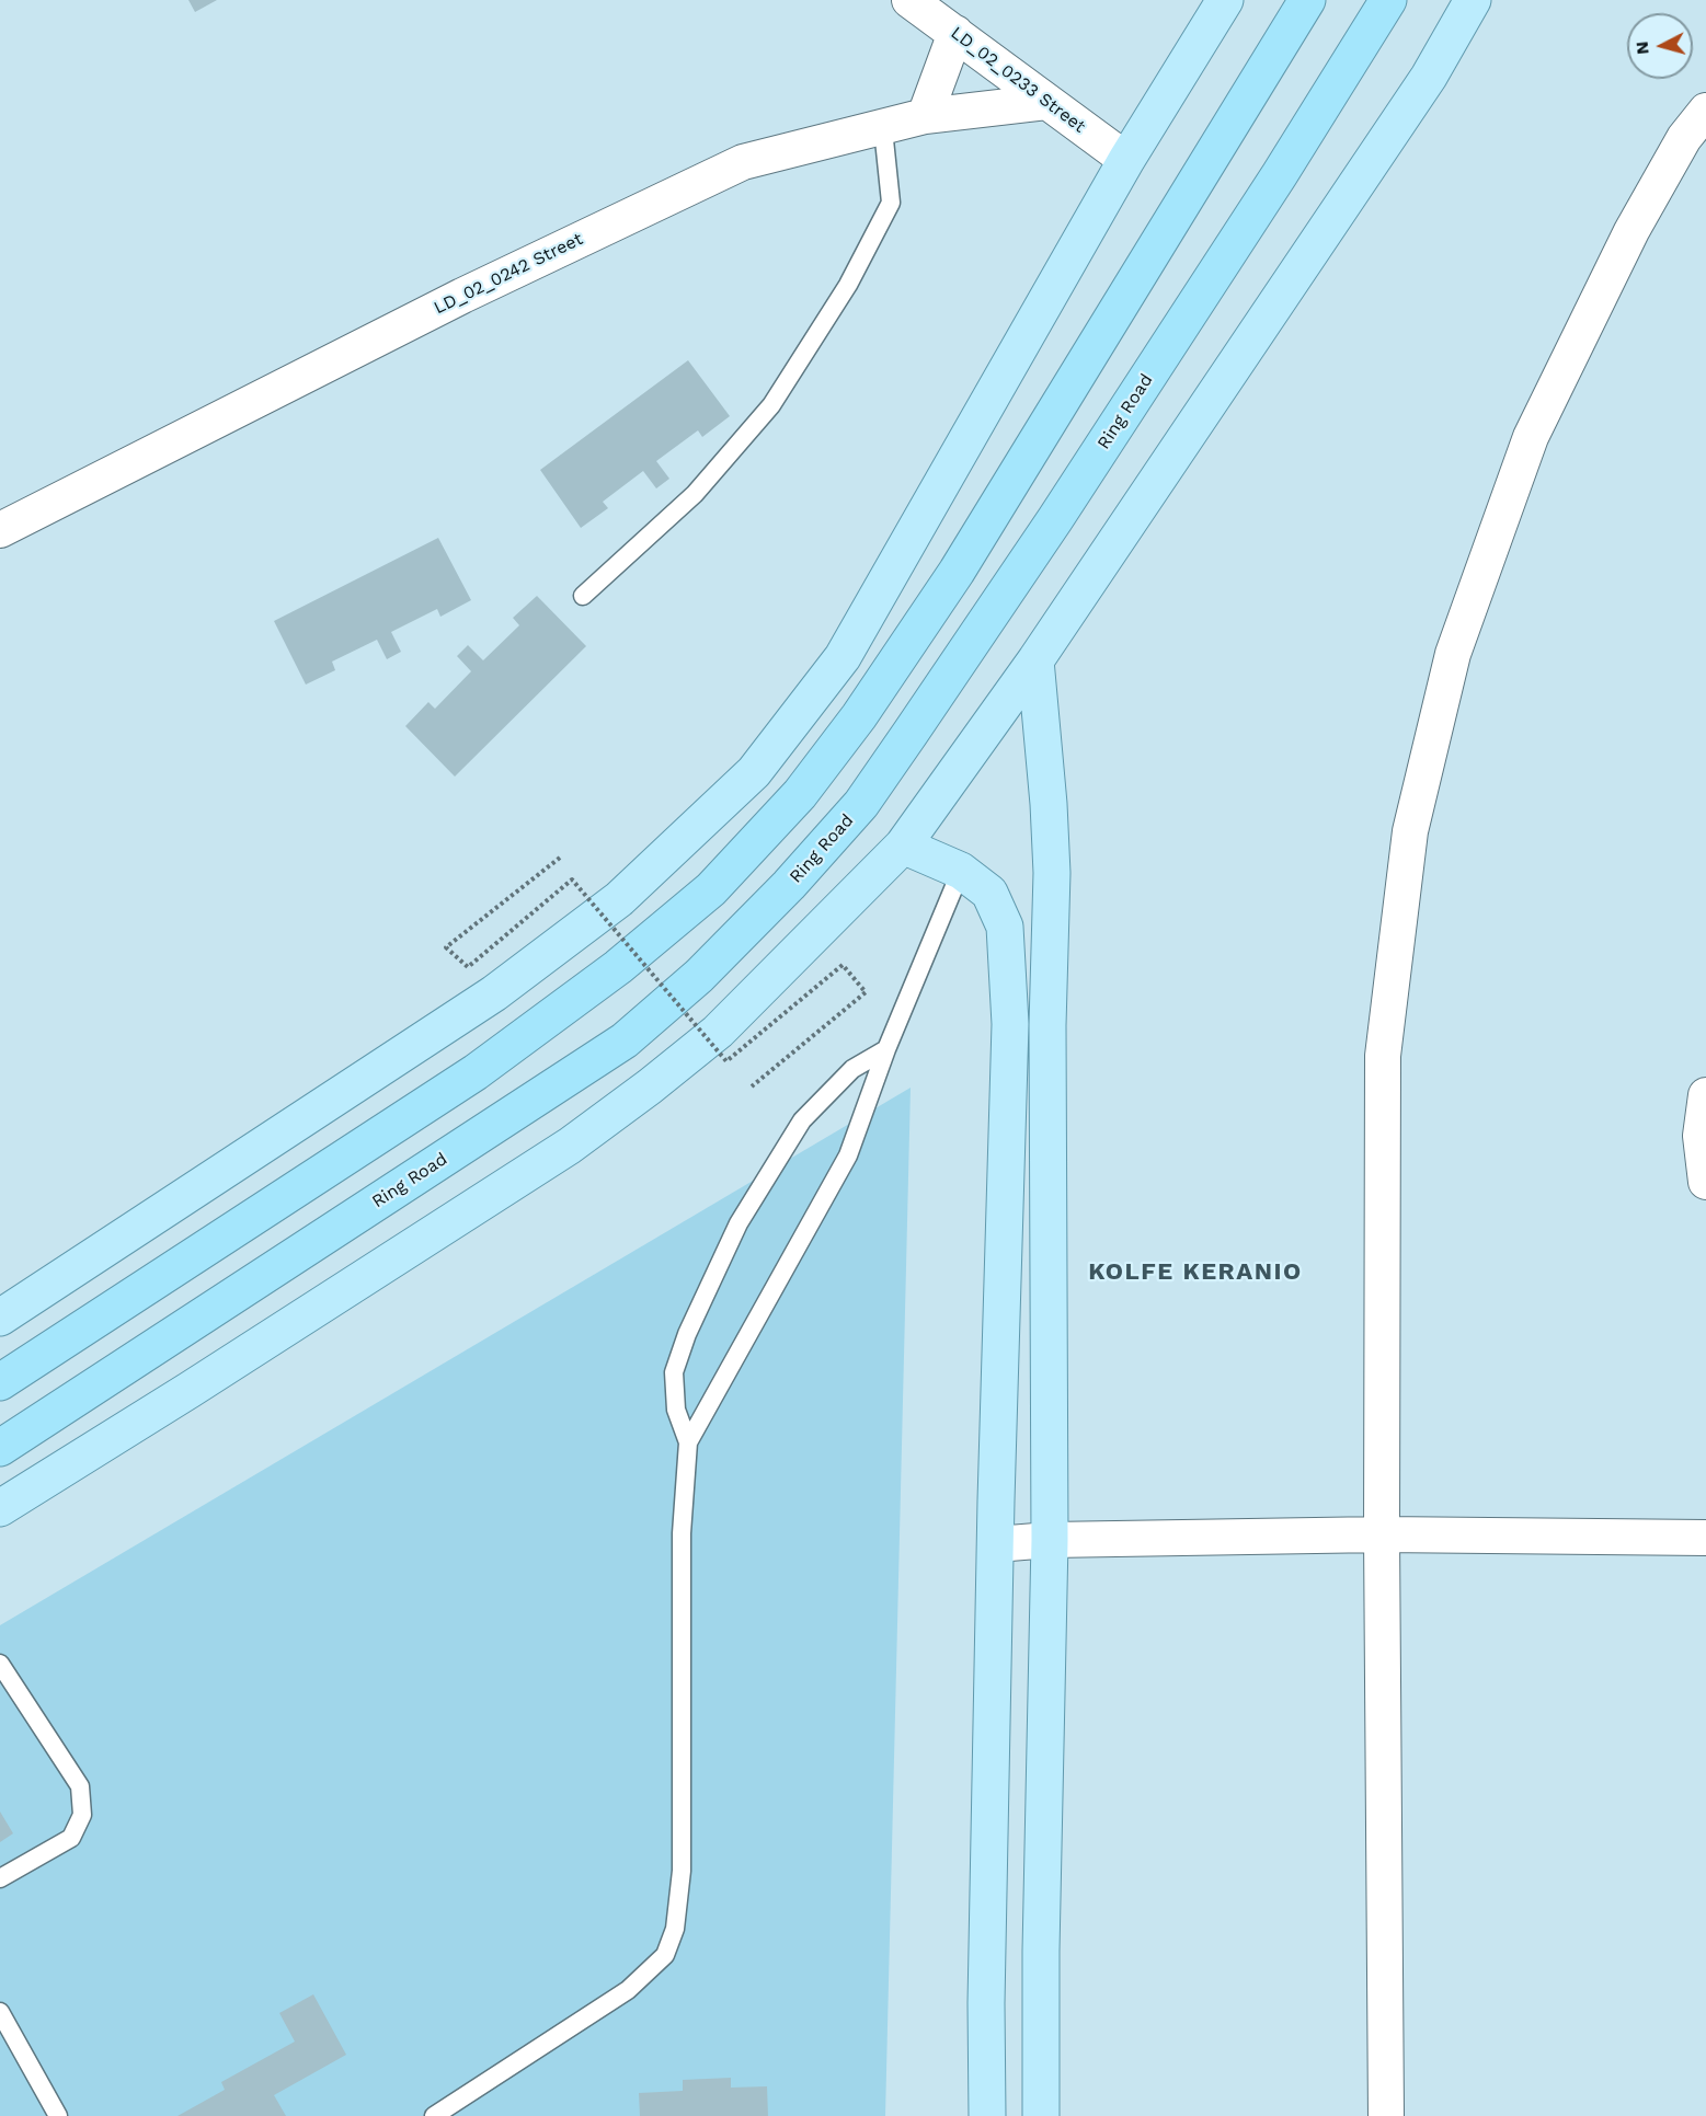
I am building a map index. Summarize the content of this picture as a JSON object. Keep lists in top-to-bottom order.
{
  "streets": {
    "highway": ["Ring Road"],
    "street": ["LD_02_0233 Street", "LD_02_0242 Street"]
  },
  "crossings": [
    ["LD_02_0233 Street", "LD_02_0242 Street"]
  ],
  "districts": ["KOLFE KERANIO"],
  "north": "left"
}
